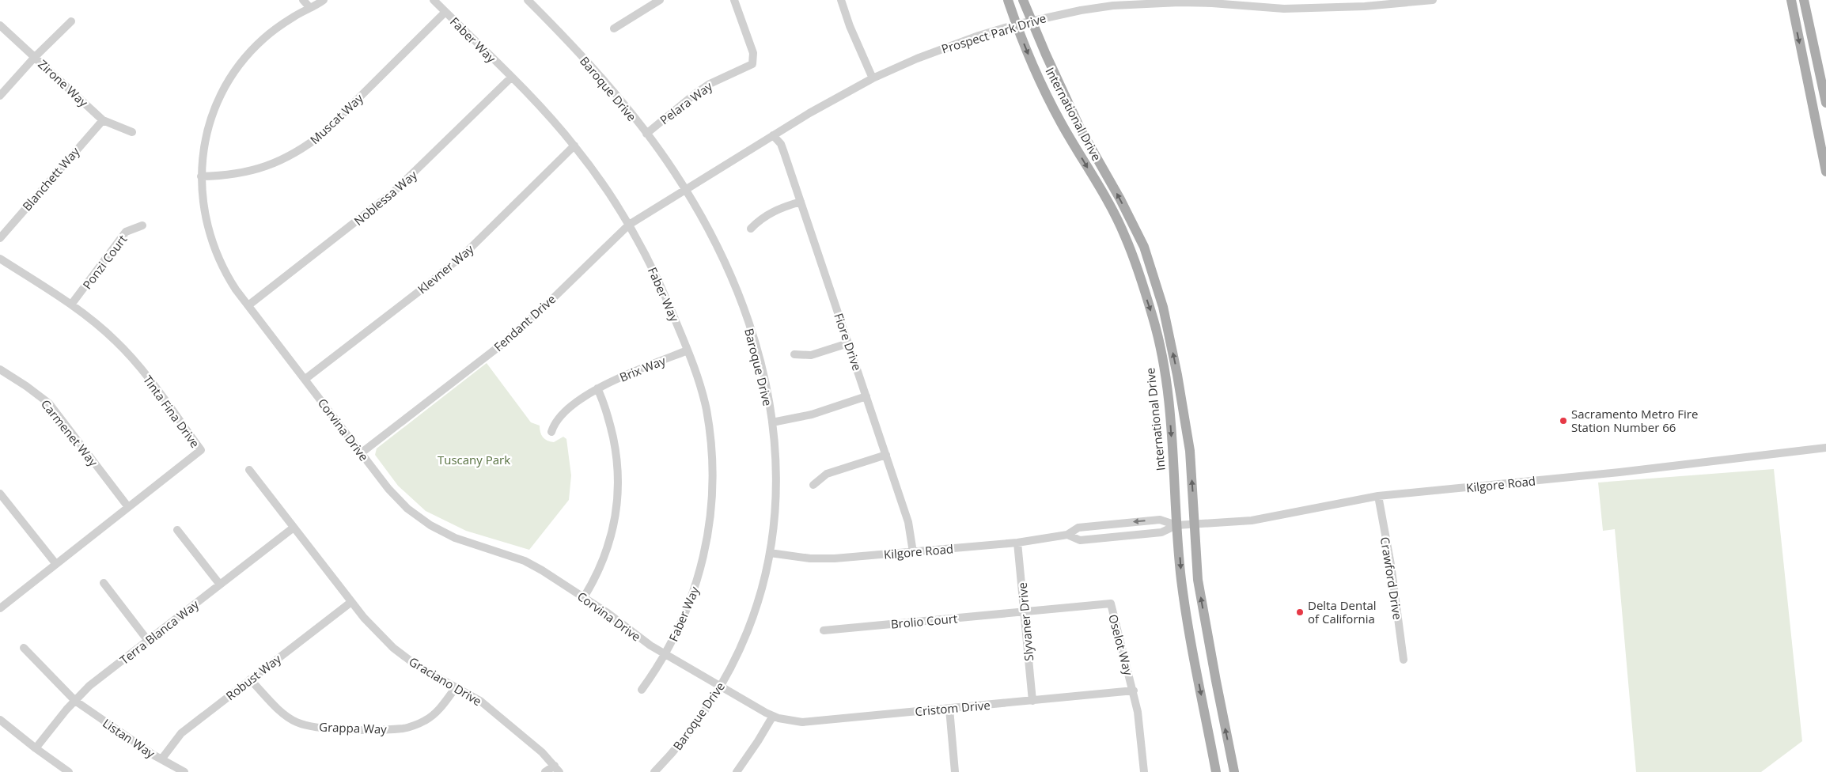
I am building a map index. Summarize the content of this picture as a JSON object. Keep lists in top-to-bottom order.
{
  "streets": {
    "main road": ["International Drive"],
    "street": [
      "Prospect Park Drive",
      "Faber Way",
      "Zirone Way",
      "Baroque Drive",
      "Pelara Way",
      "Muscat Way",
      "Blanchett Way",
      "Noblessa Way",
      "Ponzi Court",
      "Klevner Way",
      "Fendant Drive",
      "Fiore Drive",
      "Brix Way",
      "Tinta Fina Drive",
      "Corvina Drive",
      "Carmenet Way",
      "Kilgore Road",
      "Crawford Drive",
      "Brolio Court",
      "Slyvaner Drive",
      "Terra Blanca Way",
      "Oselot Way",
      "Robust Way",
      "Graciano Drive",
      "Cristom Drive",
      "Grappa Way",
      "Listan Way"
    ]
  },
  "crossings": [
    ["Prospect Park Drive", "Baroque Drive"],
    ["Prospect Park Drive", "International Drive"],
    ["Prospect Park Drive", "Fendant Drive"],
    ["Prospect Park Drive", "Fiore Drive"],
    ["Faber Way", "Muscat Way"],
    ["Faber Way", "Noblessa Way"],
    ["Faber Way", "Klevner Way"],
    ["Faber Way", "Fendant Drive"],
    ["Faber Way", "Brix Way"],
    ["Faber Way", "Corvina Drive"],
    ["Zirone Way", "Blanchett Way"],
    ["Baroque Drive", "Pelara Way"],
    ["Baroque Drive", "Fendant Drive"],
    ["Baroque Drive", "Corvina Drive"],
    ["Baroque Drive", "Kilgore Road"],
    ["International Drive", "Kilgore Road"],
    ["Muscat Way", "Corvina Drive"],
    ["Noblessa Way", "Corvina Drive"],
    ["Ponzi Court", "Tinta Fina Drive"],
    ["Klevner Way", "Corvina Drive"],
    ["Fendant Drive", "Corvina Drive"],
    ["Fiore Drive", "Kilgore Road"],
    ["Tinta Fina Drive", "Carmenet Way"],
    ["Corvina Drive", "Cristom Drive"],
    ["Kilgore Road", "Crawford Drive"],
    ["Kilgore Road", "Slyvaner Drive"],
    ["Brolio Court", "Slyvaner Drive"],
    ["Brolio Court", "Oselot Way"],
    ["Slyvaner Drive", "Oselot Way"],
    ["Slyvaner Drive", "Cristom Drive"],
    ["Terra Blanca Way", "Graciano Drive"],
    ["Terra Blanca Way", "Listan Way"],
    ["Oselot Way", "Cristom Drive"],
    ["Robust Way", "Graciano Drive"],
    ["Robust Way", "Grappa Way"],
    ["Robust Way", "Listan Way"],
    ["Graciano Drive", "Grappa Way"]
  ],
  "parks": ["Tuscany Park"],
  "places": ["Sacramento Metro Fire Station Number 66", "Delta Dental of California"]
}
